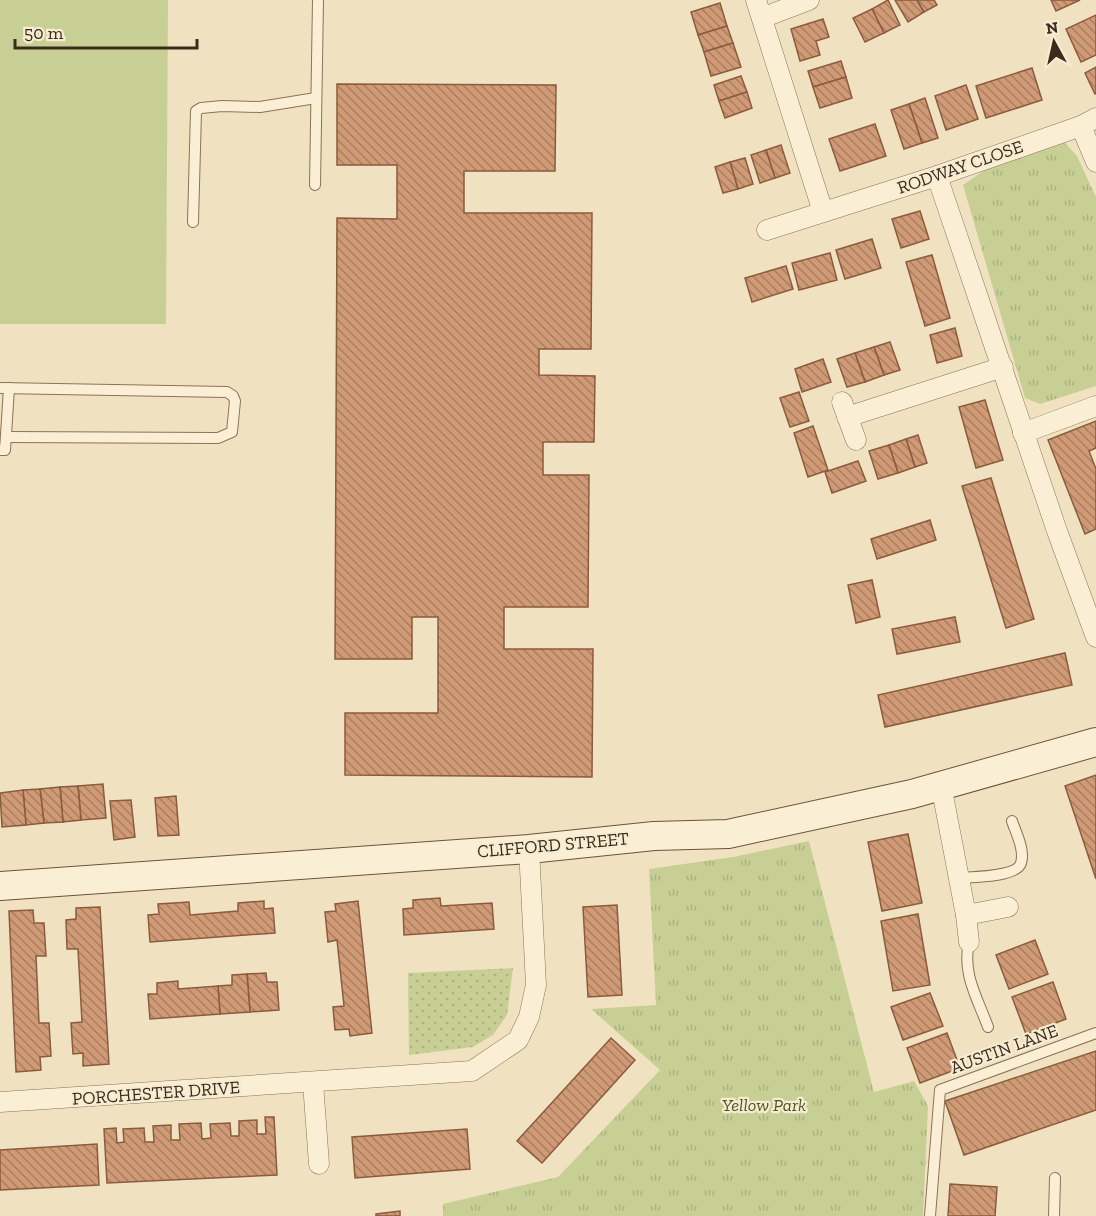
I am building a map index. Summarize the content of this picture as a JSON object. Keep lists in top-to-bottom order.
{
  "streets": {
    "main road": ["CLIFFORD STREET"],
    "street": ["RODWAY CLOSE", "PORCHESTER DRIVE"],
    "lane": ["AUSTIN LANE"]
  },
  "crossings": [
    ["CLIFFORD STREET", "PORCHESTER DRIVE"]
  ],
  "parks": ["Yellow Park"],
  "scale_bar": "50 m",
  "north": "top"
}
